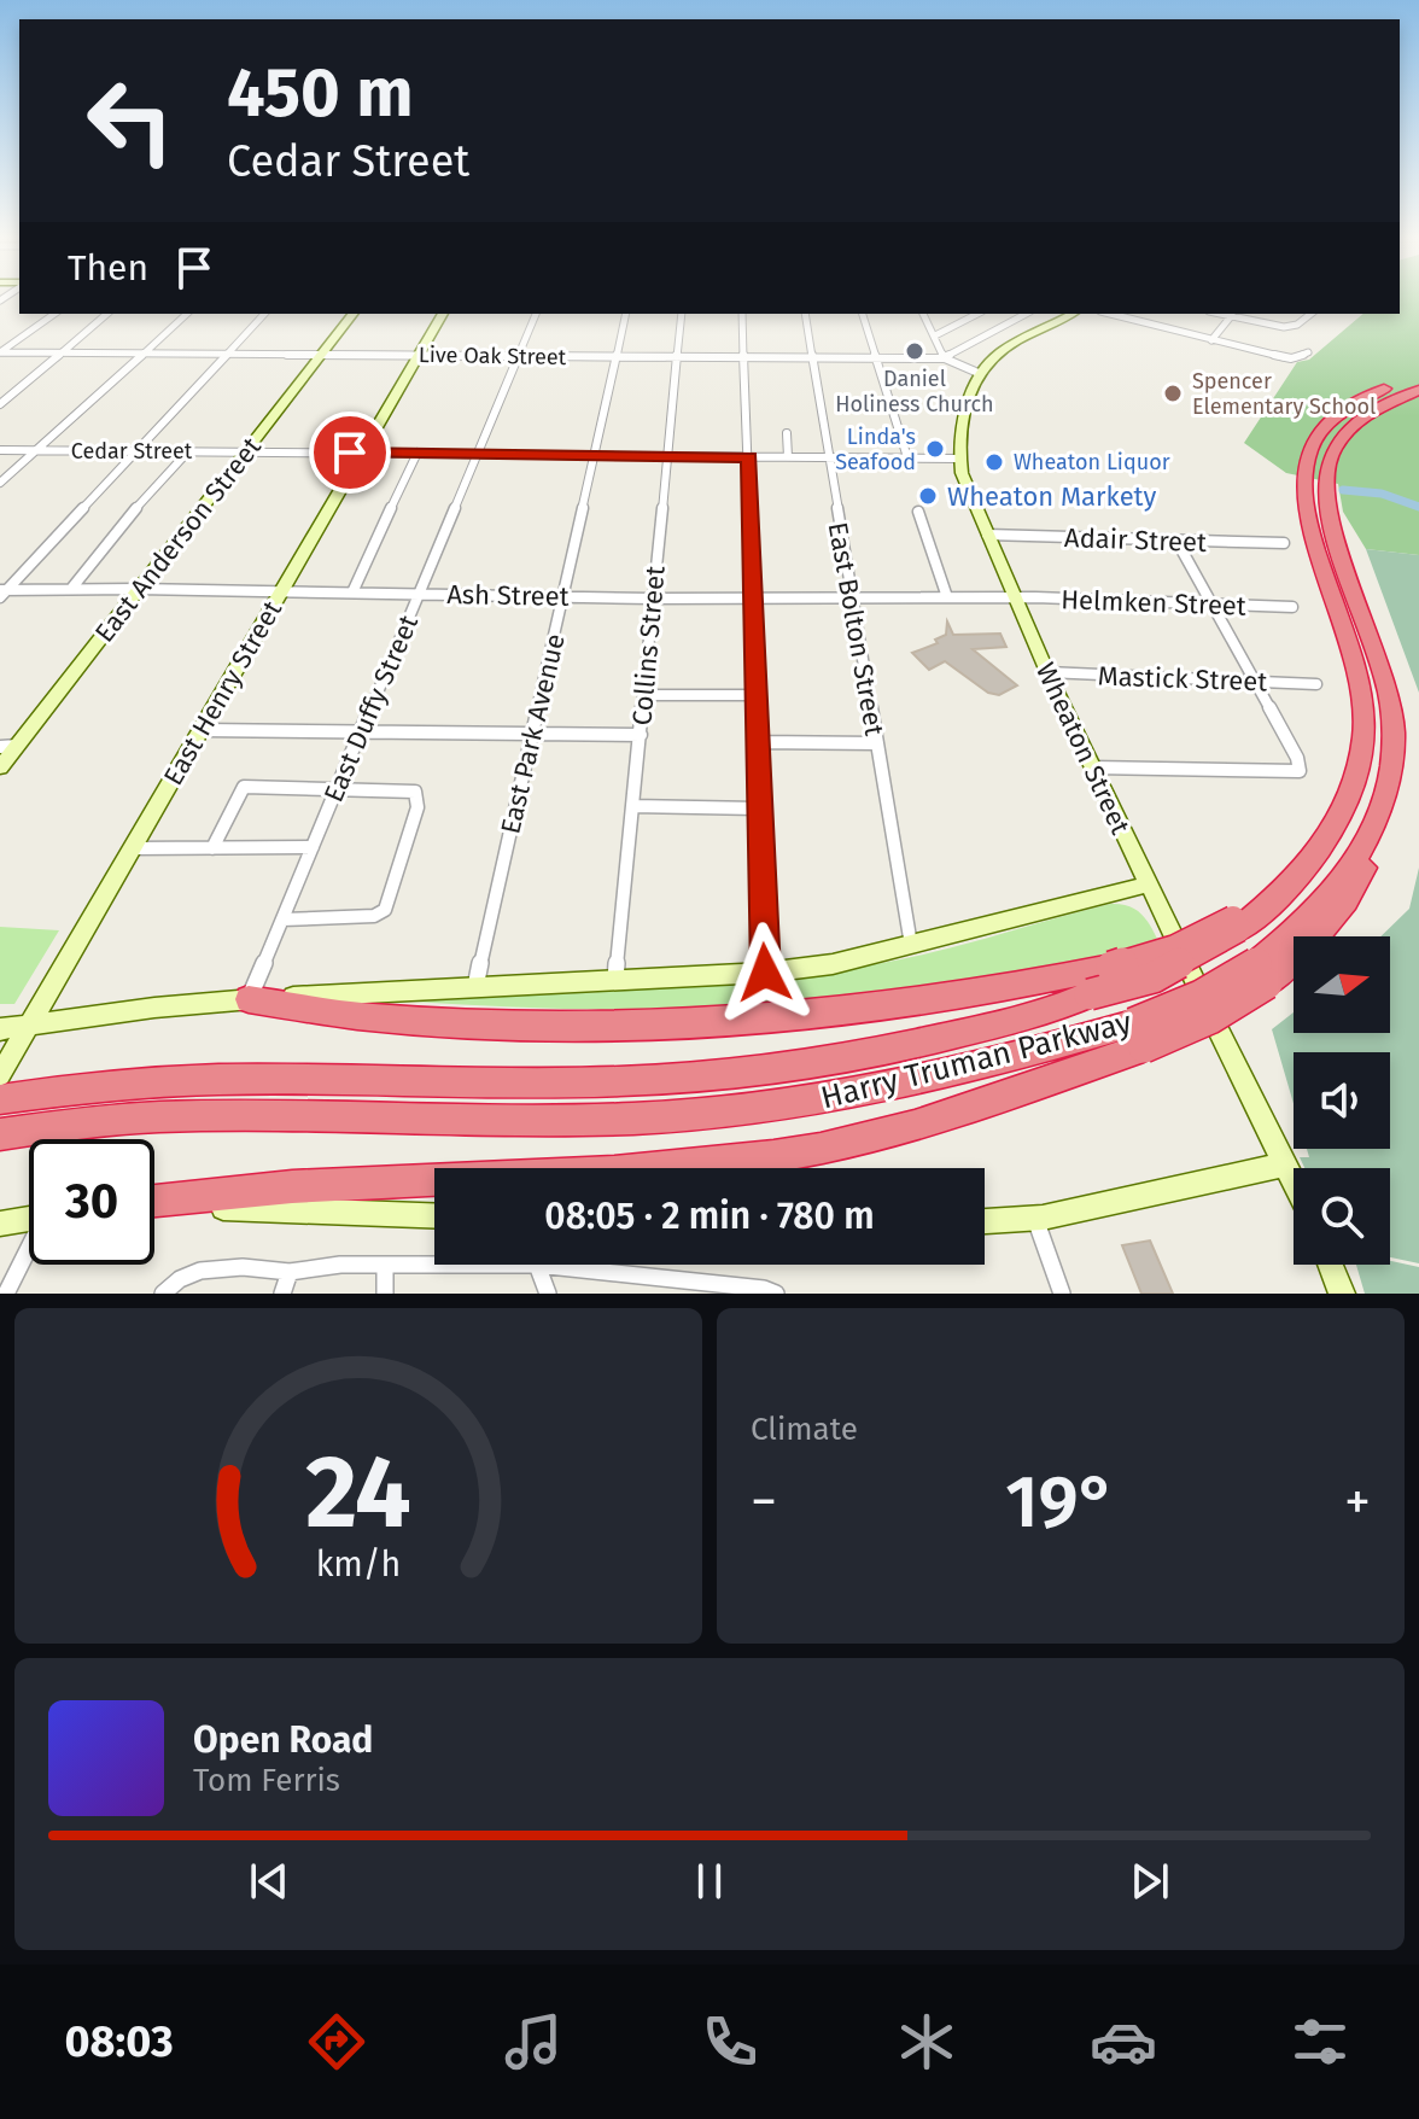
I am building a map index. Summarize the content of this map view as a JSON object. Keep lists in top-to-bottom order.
{
  "streets": {
    "highway": ["Harry Truman Parkway"],
    "main road": ["East Anderson Street", "East Henry Street", "Wheaton Street"],
    "street": [
      "Live Oak Street",
      "Cedar Street",
      "Adair Street",
      "Ash Street",
      "Helmken Street",
      "East Bolton Street",
      "Collins Street",
      "Mastick Street",
      "East Duffy Street",
      "East Park Avenue"
    ]
  },
  "crossings": [
    ["Live Oak Street", "East Anderson Street"],
    ["Live Oak Street", "East Bolton Street"],
    ["Live Oak Street", "Collins Street"],
    ["Live Oak Street", "East Henry Street"],
    ["Live Oak Street", "East Duffy Street"],
    ["Live Oak Street", "East Park Avenue"],
    ["Cedar Street", "East Anderson Street"],
    ["Cedar Street", "East Bolton Street"],
    ["Cedar Street", "Collins Street"],
    ["Cedar Street", "East Henry Street"],
    ["Cedar Street", "East Duffy Street"],
    ["Cedar Street", "East Park Avenue"],
    ["Cedar Street", "Wheaton Street"],
    ["East Anderson Street", "Ash Street"],
    ["Adair Street", "Wheaton Street"],
    ["Ash Street", "Helmken Street"],
    ["Ash Street", "East Bolton Street"],
    ["Ash Street", "Collins Street"],
    ["Ash Street", "East Henry Street"],
    ["Ash Street", "East Duffy Street"],
    ["Ash Street", "East Park Avenue"],
    ["Ash Street", "Wheaton Street"],
    ["Helmken Street", "Wheaton Street"],
    ["Mastick Street", "Wheaton Street"]
  ],
  "places": [
    "Daniel Holiness Church",
    "Spencer Elementary School",
    "Linda's Seafood",
    "Wheaton Liquor",
    "Wheaton Markety"
  ],
  "north": "right",
  "page": {
    "turn": ["450 m", "Cedar Street"],
    "then": "Then",
    "limit": "30",
    "trip": "08:05 · 2 min · 780 m",
    "tile": "Climate",
    "heat": ["−", "19°", "+"],
    "song": ["Open Road", "Tom Ferris"],
    "tabs": "08:03",
    "gauge": ["24", "km/h"]
  }
}
